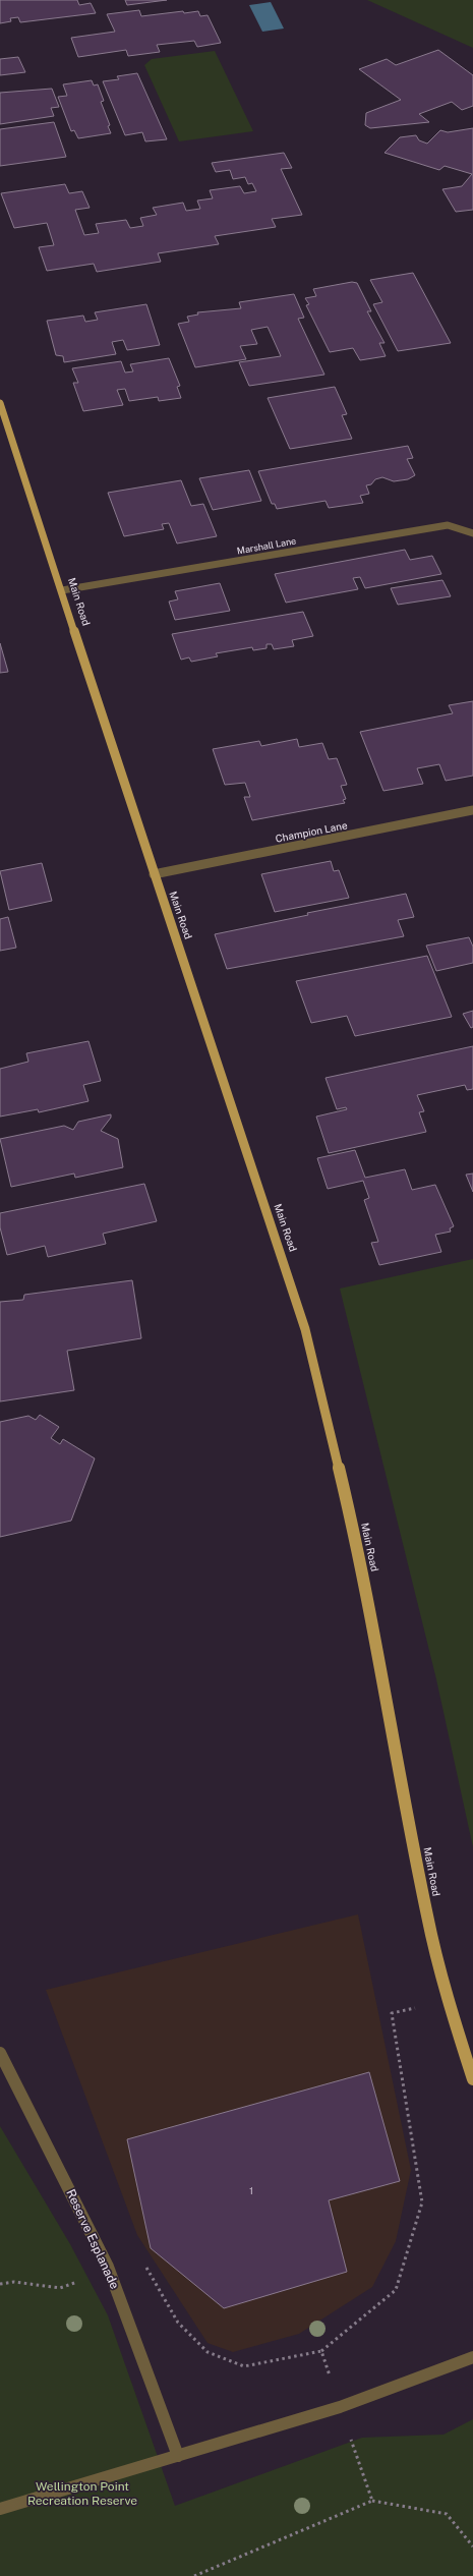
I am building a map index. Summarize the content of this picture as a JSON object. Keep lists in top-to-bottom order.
{
  "streets": {
    "main road": ["Main Road"],
    "street": ["Marshall Lane", "Champion Lane", "Reserve Esplanade"]
  },
  "crossings": [
    ["Marshall Lane", "Main Road"],
    ["Main Road", "Champion Lane"]
  ],
  "parks": ["Wellington Point Recreation Reserve"],
  "house_numbers": ["1"]
}
